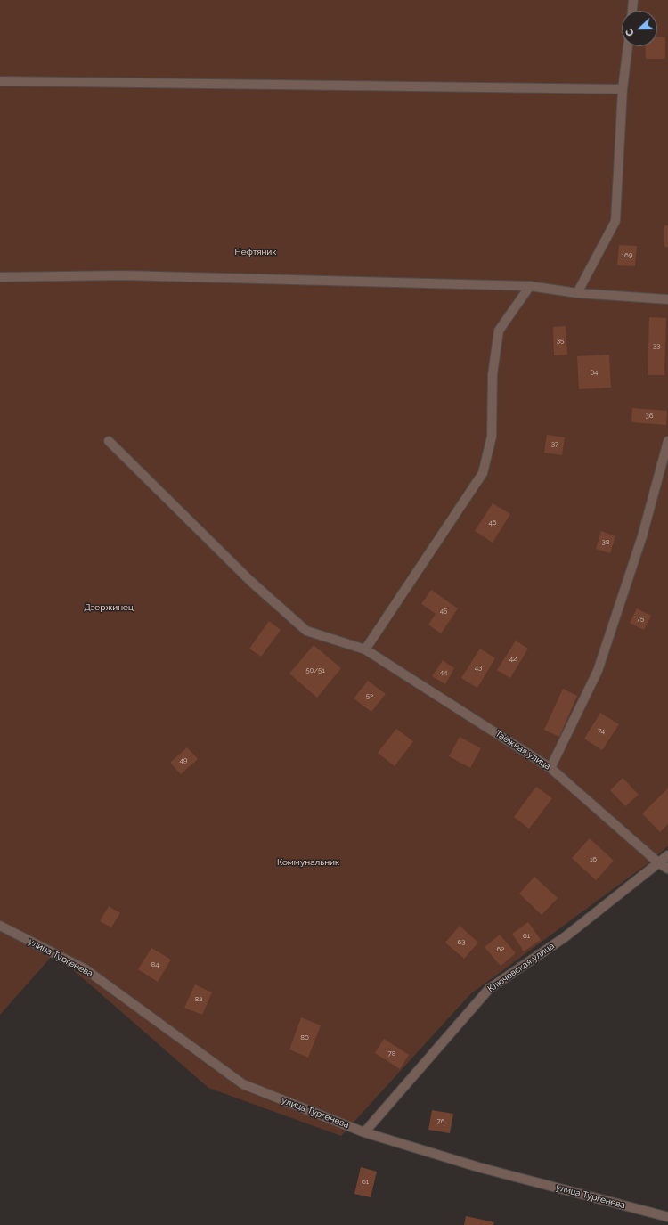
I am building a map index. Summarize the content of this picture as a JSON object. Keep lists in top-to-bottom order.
{
  "streets": {
    "street": ["Таёжная улица", "улица Тургенева", "Ключевская улица"]
  },
  "crossings": [
    ["Таёжная улица", "Ключевская улица"],
    ["улица Тургенева", "Ключевская улица"]
  ],
  "parks": ["Нефтяник", "Дзержинец", "Коммунальник"],
  "house_numbers": [
    "169",
    "35",
    "33",
    "34",
    "36",
    "37",
    "46",
    "38",
    "45",
    "75",
    "42",
    "43",
    "50/51",
    "44",
    "52",
    "74",
    "49",
    "16",
    "61",
    "63",
    "62",
    "84",
    "82",
    "80",
    "78",
    "76",
    "61"
  ],
  "north": "left"
}
